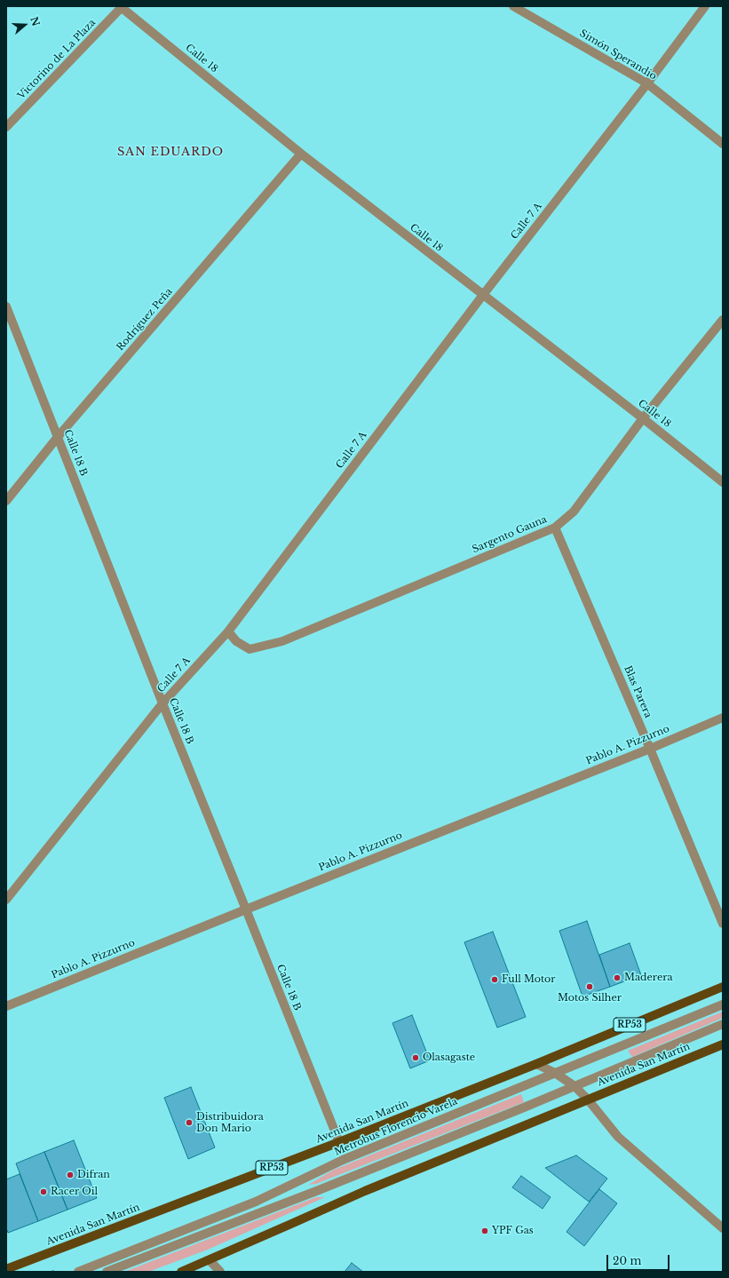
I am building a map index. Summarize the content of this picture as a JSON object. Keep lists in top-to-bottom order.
{
  "streets": {
    "main road": ["RP53", "Avenida San Martín"],
    "street": [
      "Simón Sperandio",
      "Calle 18",
      "Victorino de La Plaza",
      "Calle 7 A",
      "Rodríguez Peña",
      "Calle 18 B",
      "Sargento Gauna",
      "Blas Parera",
      "Pablo A. Pizzurno",
      "Metrobus Florencio Varela"
    ]
  },
  "crossings": [
    ["Simón Sperandio", "Calle 7 A"],
    ["Calle 18", "Victorino de La Plaza"],
    ["Calle 18", "Calle 7 A"],
    ["Calle 18", "Rodríguez Peña"],
    ["Calle 18", "Sargento Gauna"],
    ["Calle 7 A", "Calle 18 B"],
    ["Calle 7 A", "Sargento Gauna"],
    ["Rodríguez Peña", "Calle 18 B"],
    ["Calle 18 B", "Pablo A. Pizzurno"],
    ["Calle 18 B", "Avenida San Martín"],
    ["Sargento Gauna", "Blas Parera"],
    ["Blas Parera", "Pablo A. Pizzurno"]
  ],
  "districts": ["SAN EDUARDO"],
  "places": [
    "Maderera",
    "Full Motor",
    "Motos Silher",
    "Olasagaste",
    "Distribuidora Don Mario",
    "Difran",
    "Racer Oil",
    "YPF Gas"
  ],
  "scale_bar": "20 m",
  "north": "right"
}
